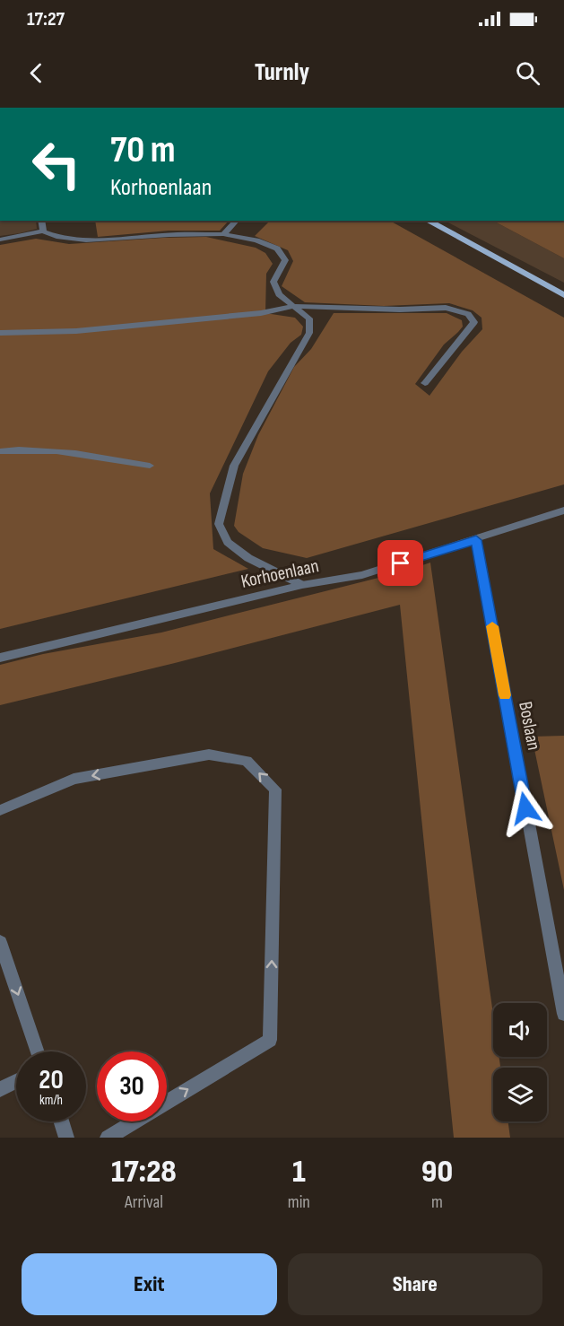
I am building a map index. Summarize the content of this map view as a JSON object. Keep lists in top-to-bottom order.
{
  "streets": {
    "street": ["Korhoenlaan", "Boslaan"]
  },
  "crossings": [
    ["Korhoenlaan", "Boslaan"]
  ],
  "page": {
    "status": "17:27",
    "header": "Turnly",
    "turn": ["70 m", "Korhoenlaan"],
    "speed": "20 km/h",
    "limit": "30",
    "eta": [
      "17:28",
      "Arrival",
      "1",
      "min",
      "90",
      "m"
    ],
    "buttons": ["Exit", "Share"]
  }
}
